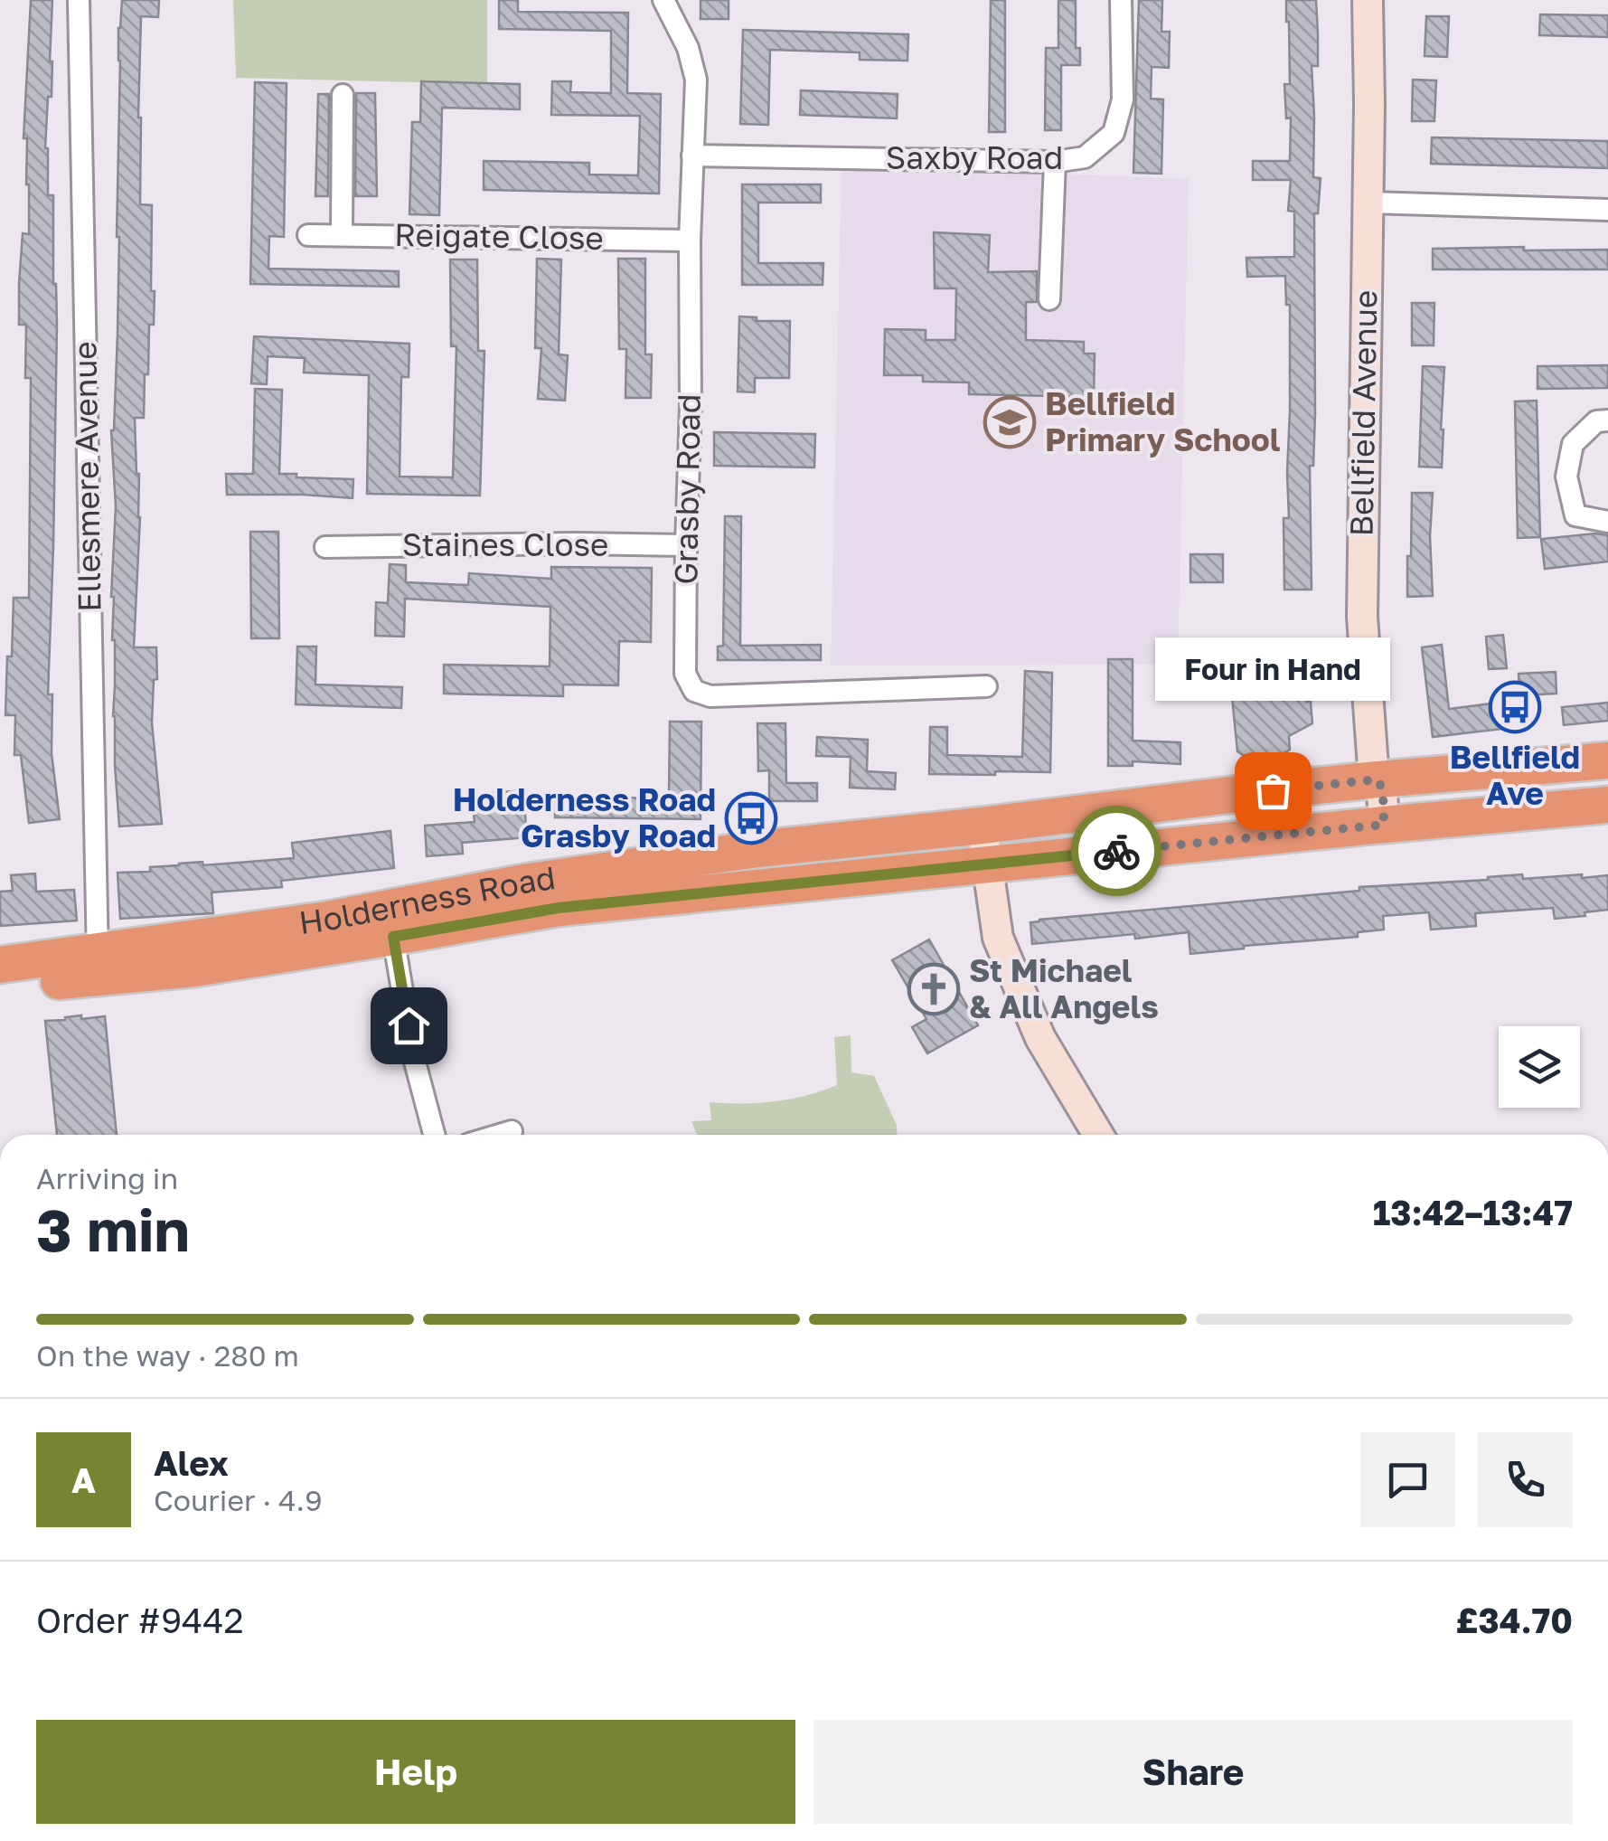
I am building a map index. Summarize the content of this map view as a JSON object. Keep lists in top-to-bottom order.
{
  "streets": {
    "highway": ["Holderness Road"],
    "street": [
      "Saxby Road",
      "Reigate Close",
      "Bellfield Avenue",
      "Ellesmere Avenue",
      "Grasby Road",
      "Staines Close"
    ]
  },
  "crossings": [
    ["Saxby Road", "Grasby Road"],
    ["Reigate Close", "Grasby Road"],
    ["Bellfield Avenue", "Holderness Road"],
    ["Ellesmere Avenue", "Holderness Road"],
    ["Grasby Road", "Staines Close"]
  ],
  "places": {
    "school or university": ["Bellfield Primary School"],
    "bus stop": ["Bellfield Ave", "Holderness Road Grasby Road"],
    "other": ["Four in Hand"],
    "church": ["St Michael & All Angels"]
  },
  "page": {
    "bubble": "Four in Hand",
    "heading": ["3 min", "Arriving in", "13:42–13:47"],
    "panel": [
      "Alex",
      "Courier · 4.9",
      "Order #9442",
      "£34.70"
    ],
    "bar": "On the way · 280 m",
    "round": "A",
    "buttons": ["Help", "Share"]
  }
}
